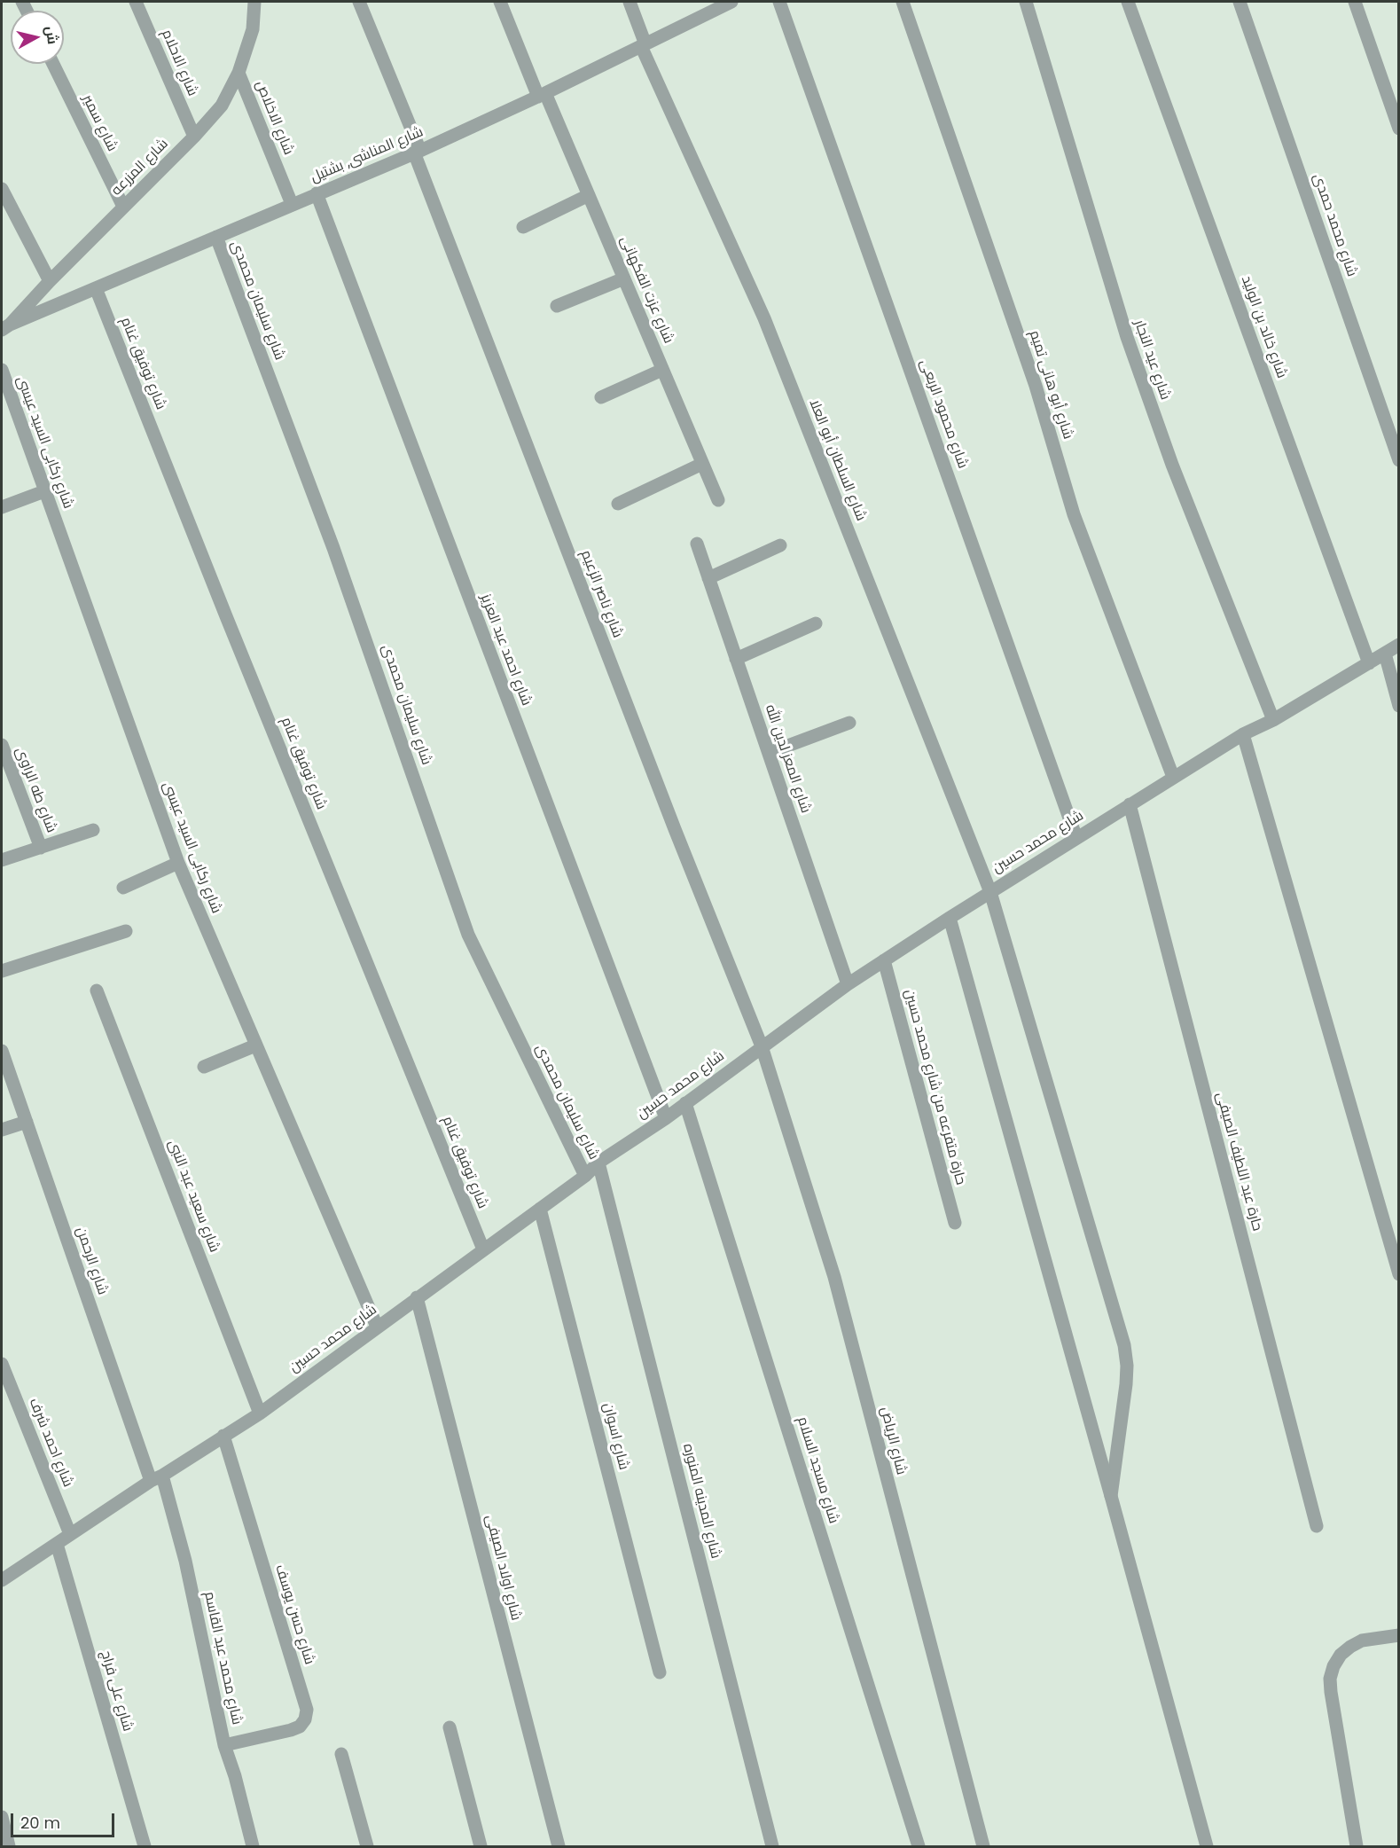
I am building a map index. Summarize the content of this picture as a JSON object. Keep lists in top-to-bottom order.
{
  "streets": {
    "street": [
      "شارع الاحلام",
      "شارع الاخلاص",
      "شارع سمير",
      "شارع المناشى, بشتيل",
      "شارع المزرعه",
      "شارع محمد حمدى",
      "شارع عزت الفكهانى",
      "شارع سليمان محمدى",
      "شارع خالد بن الوليد",
      "شارع عيد النجار",
      "شارع توفيق غنام",
      "شارع أبو هانى تميم",
      "شارع محمود الربعى",
      "شارع ركابى السيد عيسى",
      "شارع السلطان أبو العلا",
      "شارع ناصر الزعيم",
      "شارع احمد عبد العزيز",
      "شارع المعز لدين الله",
      "شارع طه الراوى",
      "شارع محمد حسين",
      "حارة متفرعه من شارع محمد حسين",
      "حارة عبد اللطيف الصيفى",
      "شارع سعيد عبد النبى",
      "شارع الرحمن",
      "شارع اسوان",
      "شارع الرياض",
      "شارع احمد شرف",
      "شارع مسجد السلام",
      "شارع المدينه المنوره",
      "شارع اولاد الصيفى",
      "شارع حسن يوسف",
      "شارع محمد عبد القاسم",
      "شارع على فراج"
    ]
  },
  "crossings": [
    ["شارع الاحلام", "شارع المزرعه"],
    ["شارع الاخلاص", "شارع المناشى, بشتيل"],
    ["شارع الاخلاص", "شارع المزرعه"],
    ["شارع سمير", "شارع المزرعه"],
    ["شارع المناشى, بشتيل", "شارع المزرعه"],
    ["شارع المناشى, بشتيل", "شارع عزت الفكهانى"],
    ["شارع المناشى, بشتيل", "شارع سليمان محمدى"],
    ["شارع المناشى, بشتيل", "شارع توفيق غنام"],
    ["شارع المناشى, بشتيل", "شارع السلطان أبو العلا"],
    ["شارع المناشى, بشتيل", "شارع ناصر الزعيم"],
    ["شارع المناشى, بشتيل", "شارع احمد عبد العزيز"],
    ["شارع سليمان محمدى", "شارع محمد حسين"],
    ["شارع خالد بن الوليد", "شارع محمد حسين"],
    ["شارع عيد النجار", "شارع محمد حسين"],
    ["شارع توفيق غنام", "شارع محمد حسين"],
    ["شارع أبو هانى تميم", "شارع محمد حسين"],
    ["شارع محمود الربعى", "شارع محمد حسين"],
    ["شارع ركابى السيد عيسى", "شارع محمد حسين"],
    ["شارع السلطان أبو العلا", "شارع محمد حسين"],
    ["شارع ناصر الزعيم", "شارع محمد حسين"],
    ["شارع ناصر الزعيم", "شارع الرياض"],
    ["شارع احمد عبد العزيز", "شارع محمد حسين"],
    ["شارع المعز لدين الله", "شارع محمد حسين"],
    ["شارع محمد حسين", "حارة متفرعه من شارع محمد حسين"],
    ["شارع محمد حسين", "حارة عبد اللطيف الصيفى"],
    ["شارع محمد حسين", "شارع سعيد عبد النبى"],
    ["شارع محمد حسين", "شارع الرحمن"],
    ["شارع محمد حسين", "شارع اسوان"],
    ["شارع محمد حسين", "شارع الرياض"],
    ["شارع محمد حسين", "شارع احمد شرف"],
    ["شارع محمد حسين", "شارع مسجد السلام"],
    ["شارع محمد حسين", "شارع المدينه المنوره"],
    ["شارع محمد حسين", "شارع اولاد الصيفى"],
    ["شارع محمد حسين", "شارع حسن يوسف"],
    ["شارع محمد حسين", "شارع محمد عبد القاسم"],
    ["شارع محمد حسين", "شارع على فراج"],
    ["شارع الرحمن", "شارع محمد عبد القاسم"],
    ["شارع حسن يوسف", "شارع محمد عبد القاسم"]
  ],
  "scale_bar": "20 m",
  "north": "right"
}
